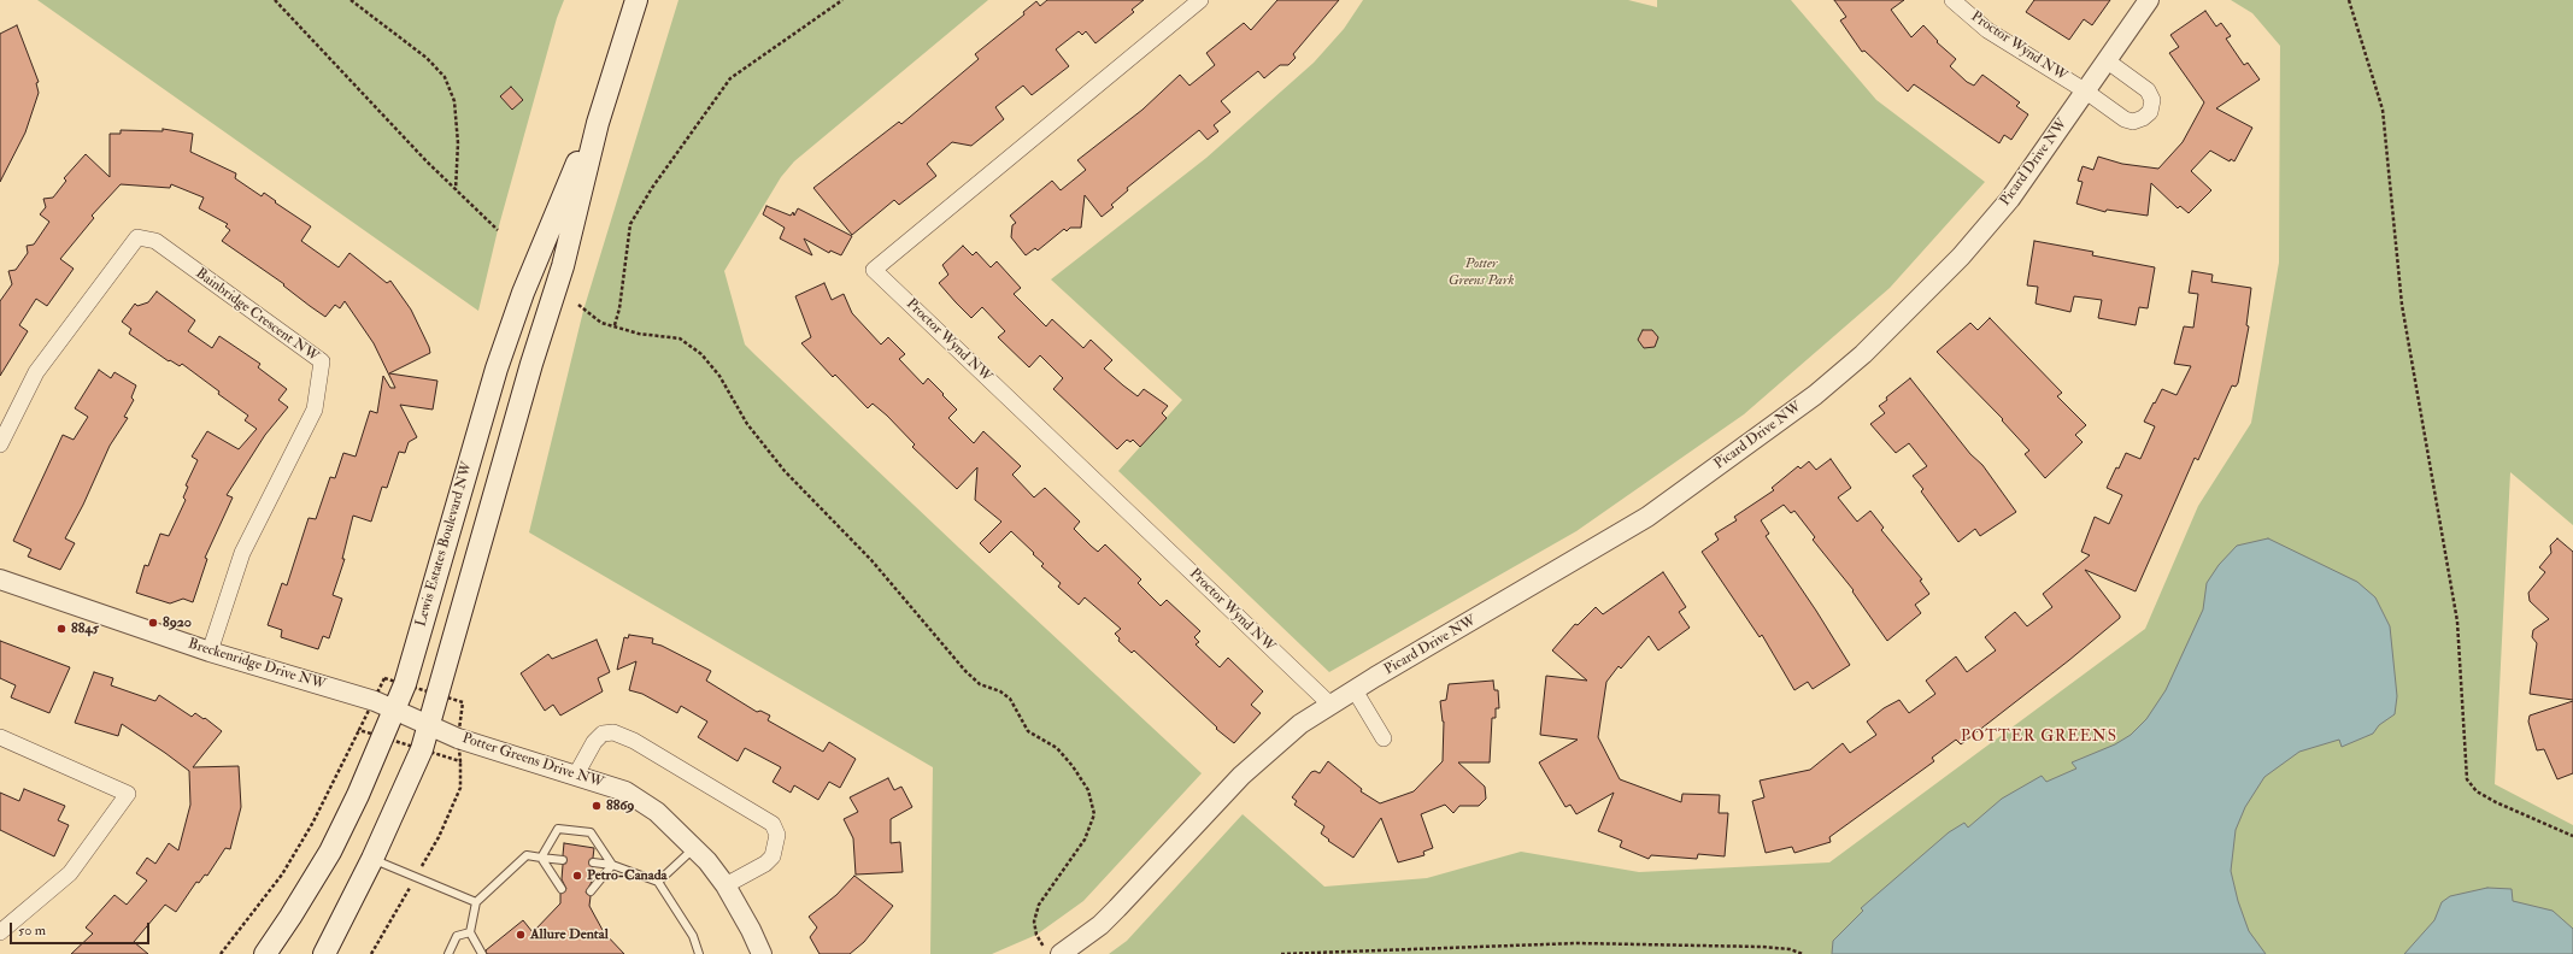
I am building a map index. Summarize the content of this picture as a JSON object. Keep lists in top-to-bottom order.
{
  "streets": {
    "main road": ["Lewis Estates Boulevard NW"],
    "street": [
      "Proctor Wynd NW",
      "Picard Drive NW",
      "Bainbridge Crescent NW",
      "Breckenridge Drive NW",
      "Potter Greens Drive NW"
    ]
  },
  "crossings": [
    ["Proctor Wynd NW", "Picard Drive NW"],
    ["Bainbridge Crescent NW", "Breckenridge Drive NW"],
    ["Lewis Estates Boulevard NW", "Breckenridge Drive NW"],
    ["Lewis Estates Boulevard NW", "Potter Greens Drive NW"],
    ["Breckenridge Drive NW", "Potter Greens Drive NW"]
  ],
  "districts": ["POTTER GREENS"],
  "parks": ["Potter Greens Park"],
  "places": [
    "8920",
    "8845",
    "8869",
    "Petro-Canada",
    "Allure Dental"
  ],
  "scale_bar": "50 m"
}
